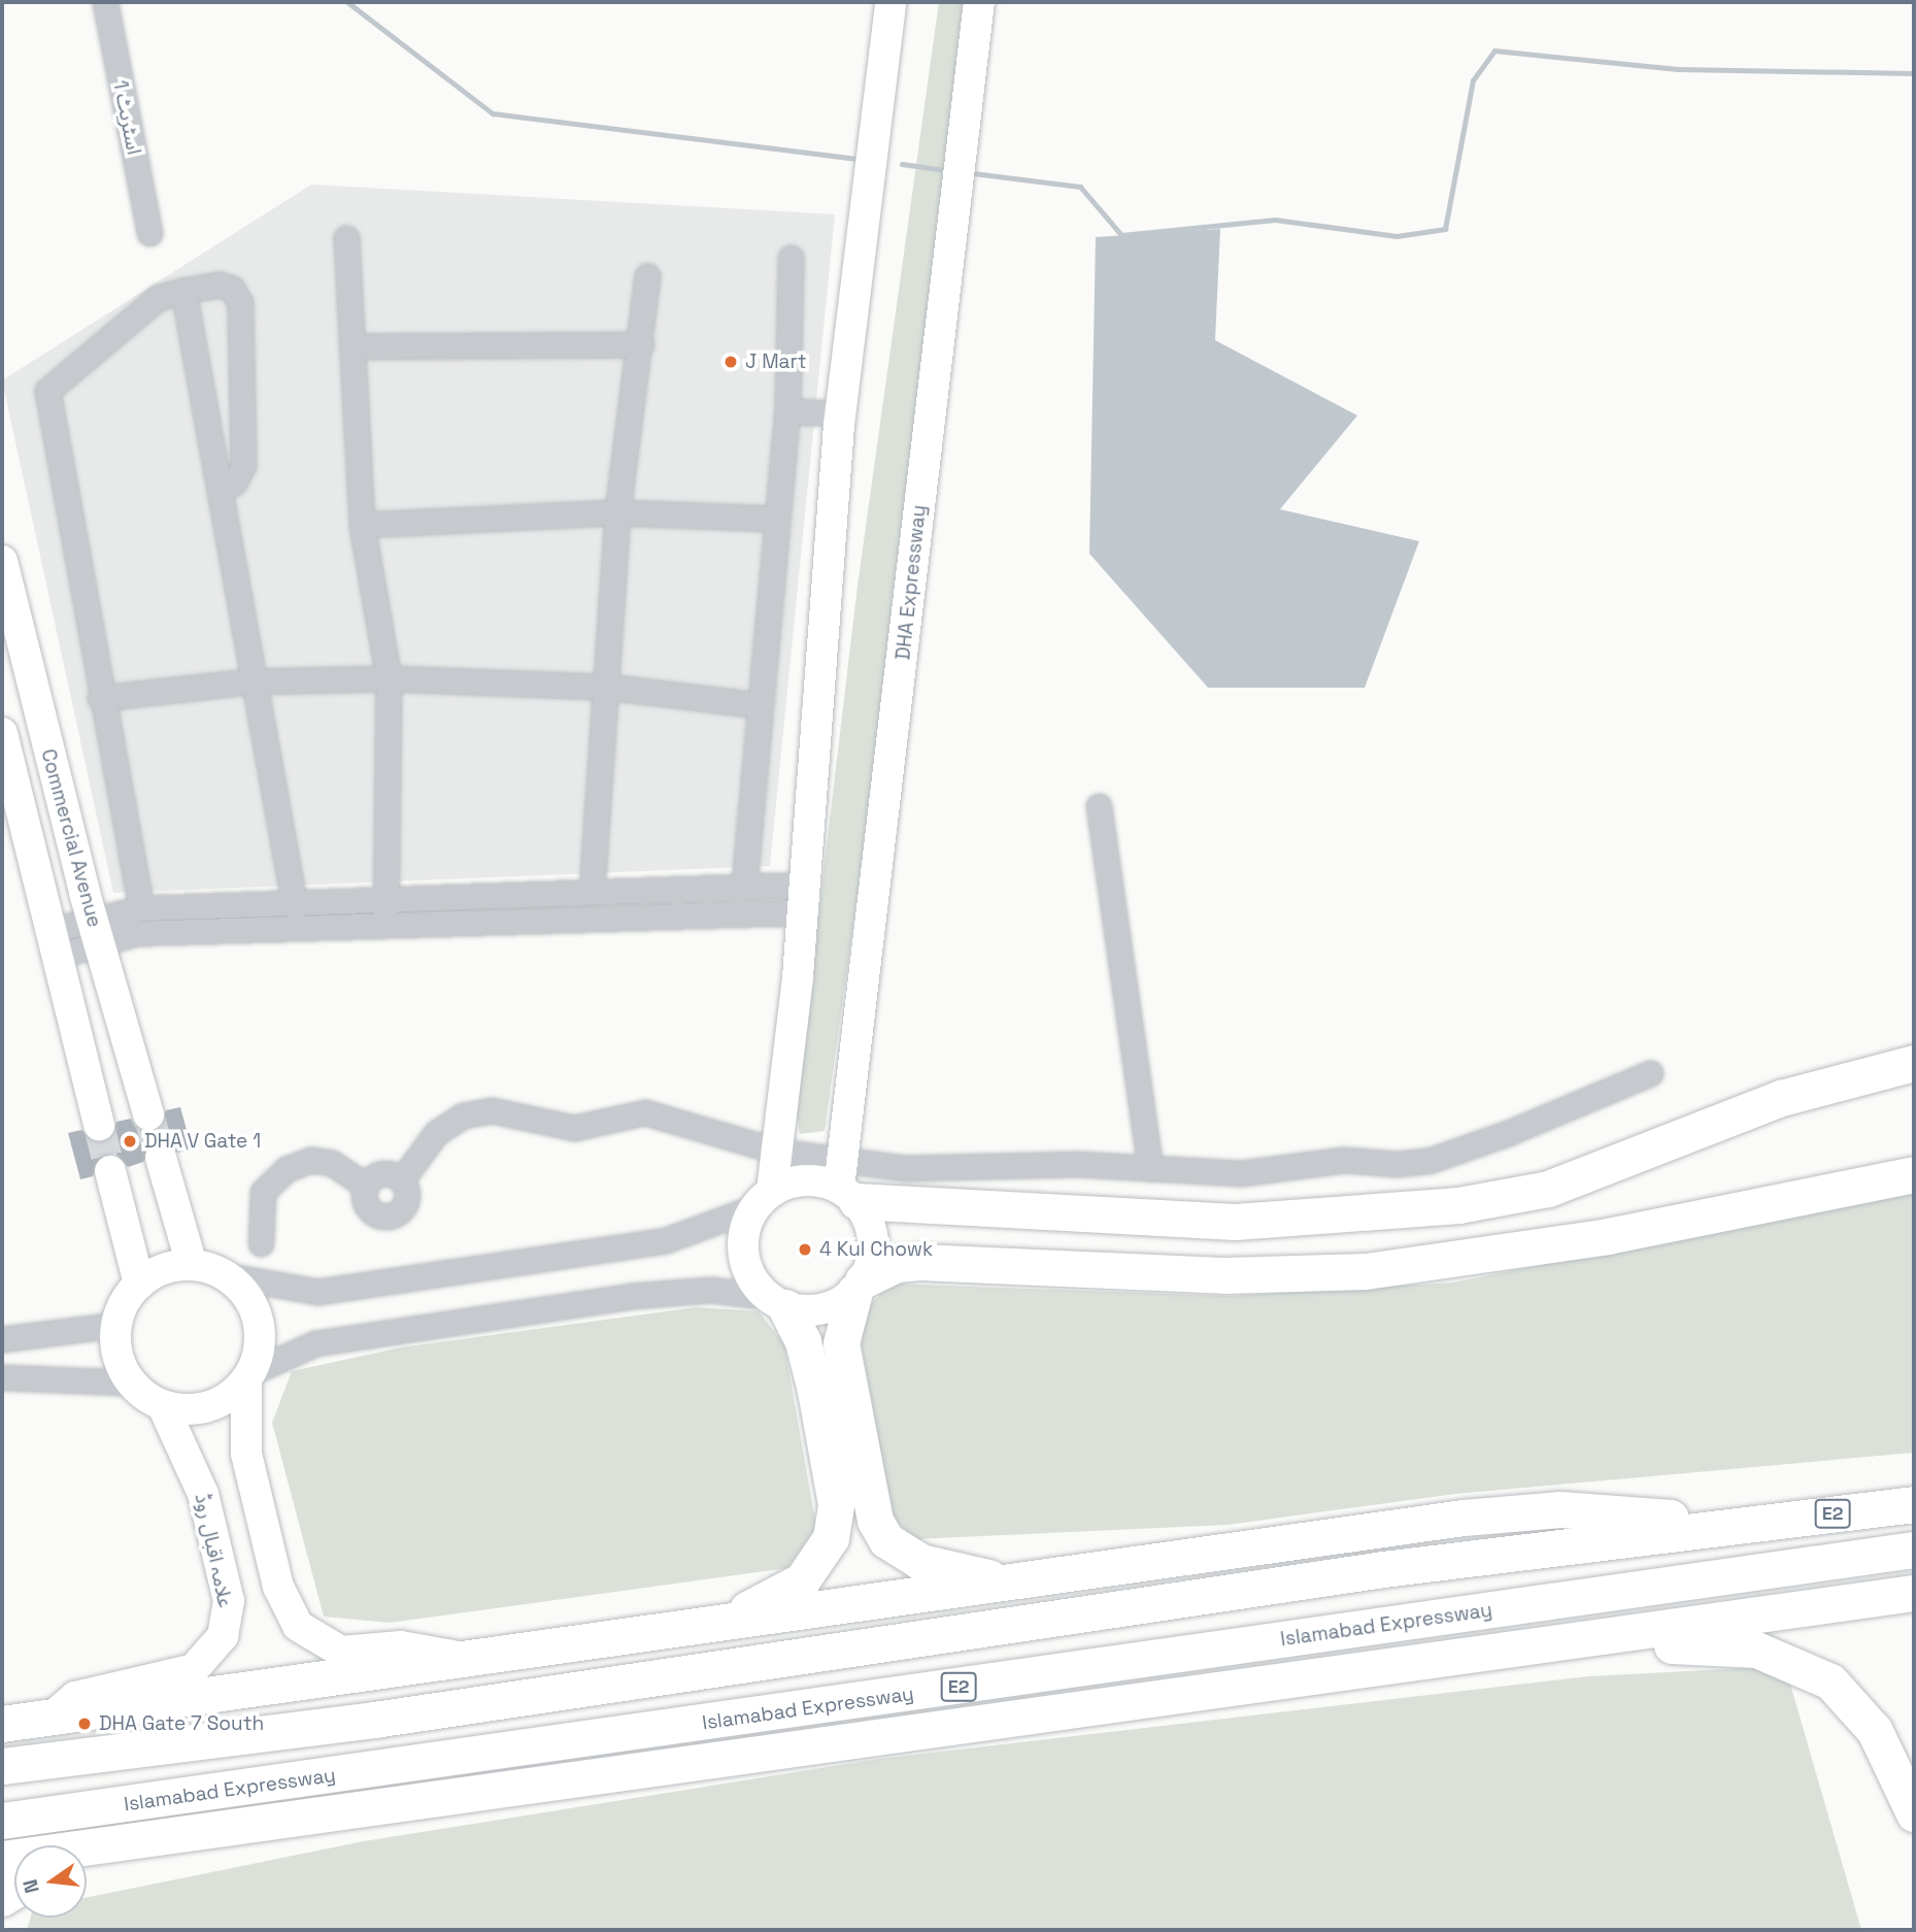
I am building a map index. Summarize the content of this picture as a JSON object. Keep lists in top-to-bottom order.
{
  "streets": {
    "highway": ["E2", "Islamabad Expressway"],
    "main road": ["DHA Expressway", "Commercial Avenue", "علامہ اقبال روڈ"],
    "street": ["اسٹریٹ 1"]
  },
  "places": [
    "J Mart",
    "DHA V Gate 1",
    "4 Kul Chowk",
    "DHA Gate 7 South"
  ],
  "north": "left"
}
